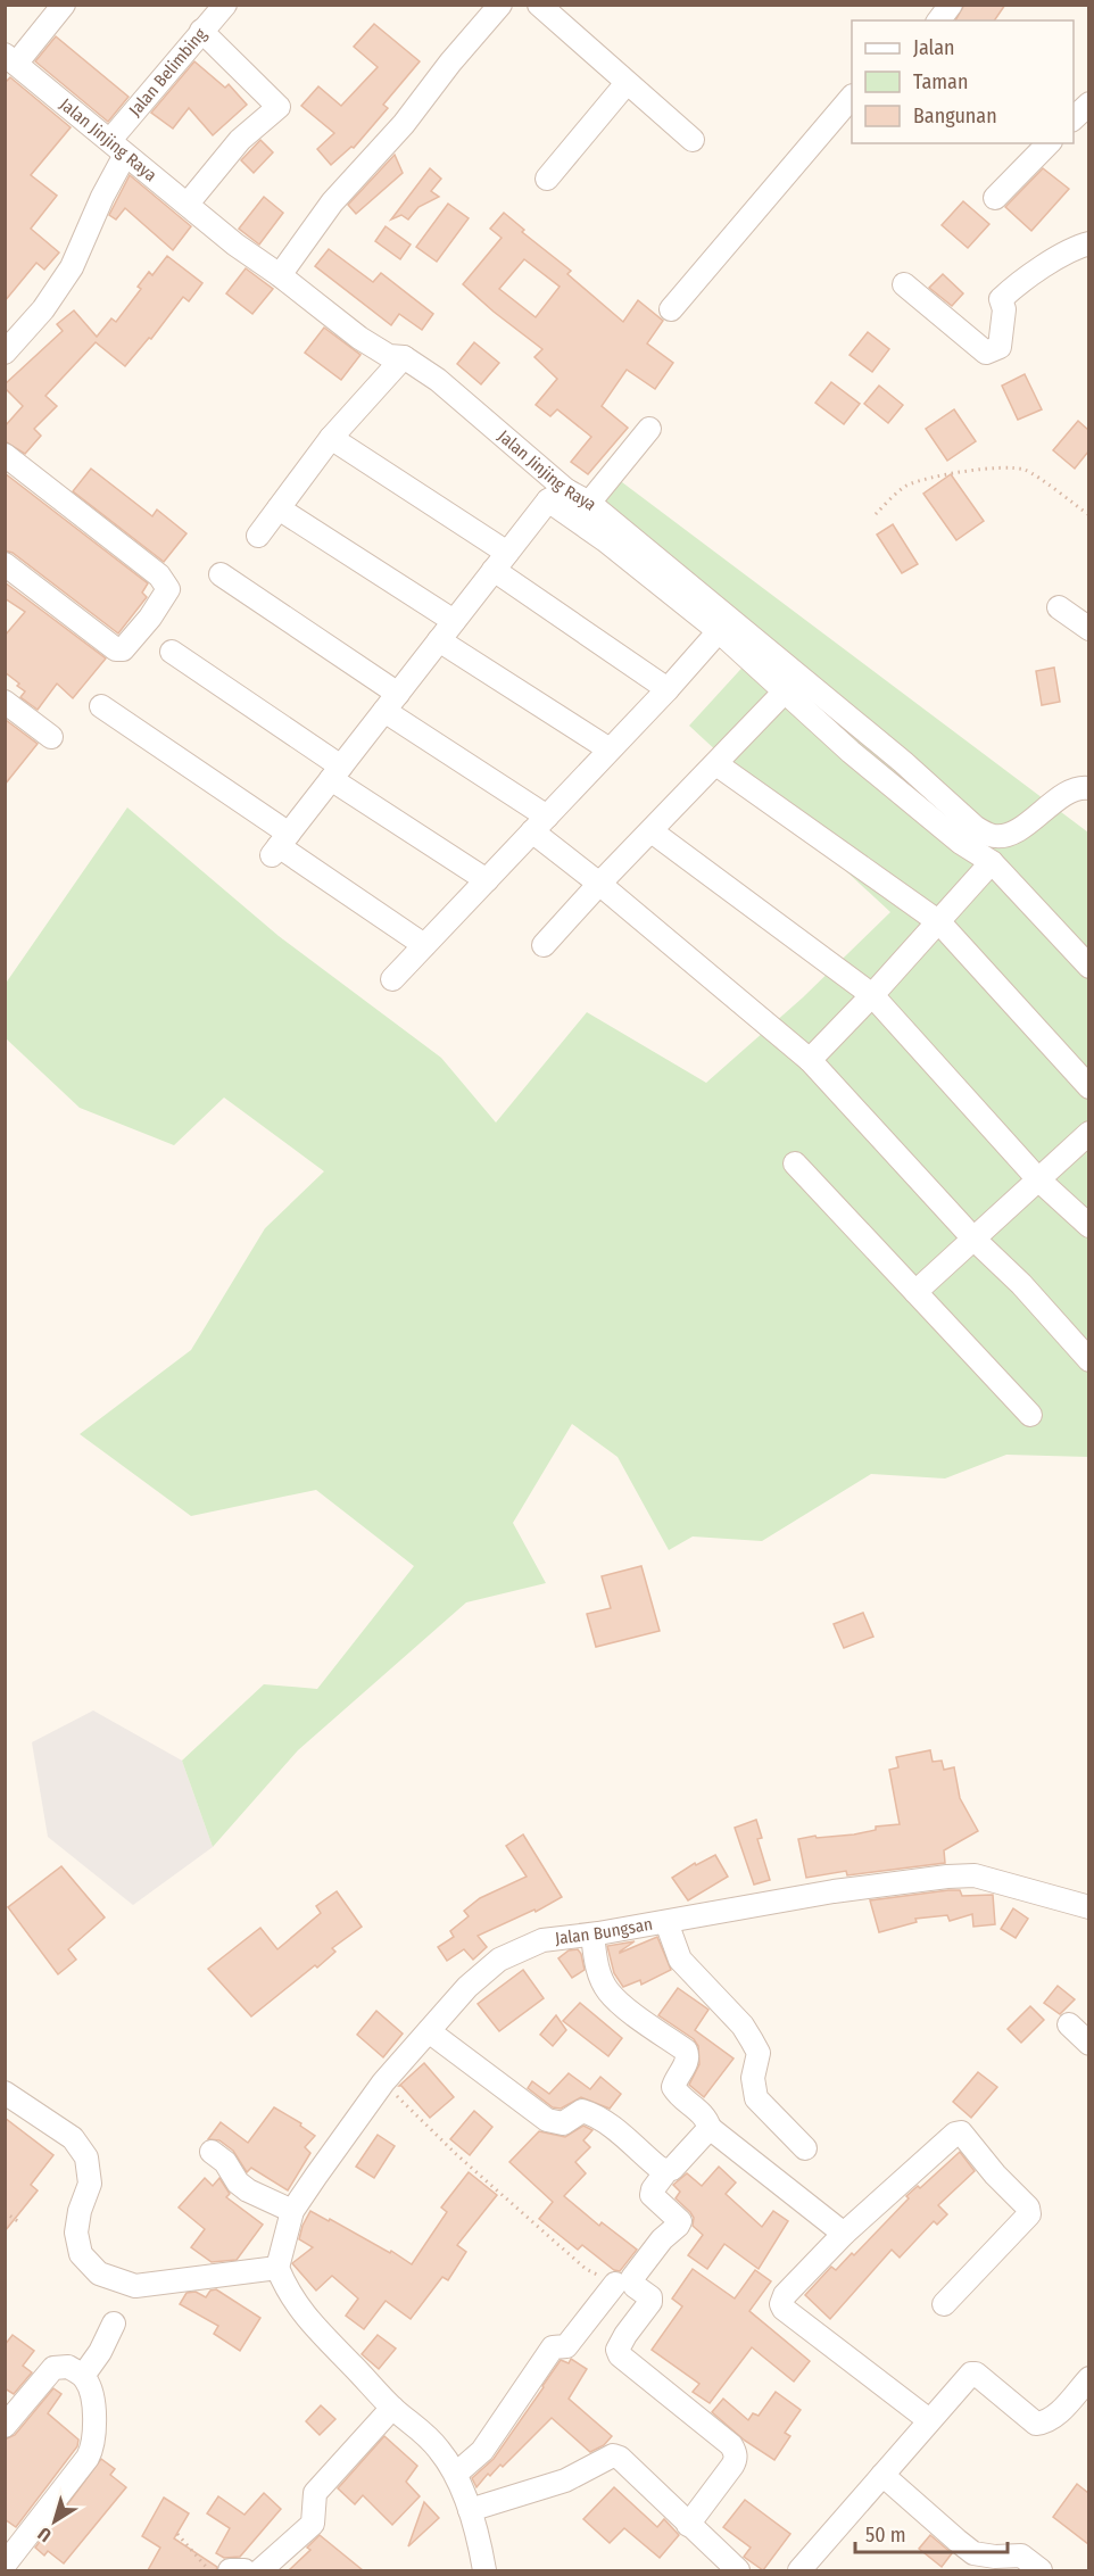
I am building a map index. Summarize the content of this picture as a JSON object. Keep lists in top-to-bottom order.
{
  "streets": {
    "street": ["Jalan Belimbing", "Jalan Jinjing Raya", "Jalan Bungsan"]
  },
  "crossings": [
    ["Jalan Belimbing", "Jalan Jinjing Raya"]
  ],
  "legend": ["Jalan", "Taman", "Bangunan"],
  "scale_bar": "50 m",
  "north": "bottom left"
}
